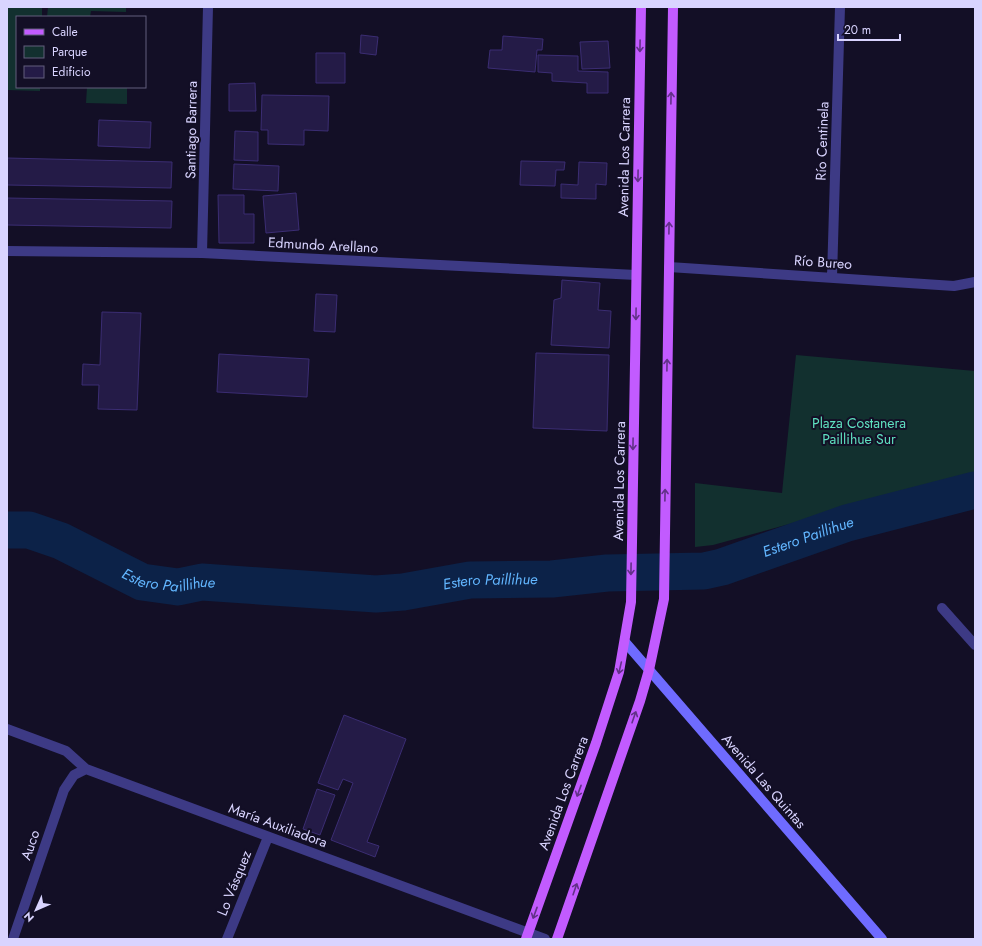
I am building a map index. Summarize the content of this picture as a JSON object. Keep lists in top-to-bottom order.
{
  "streets": {
    "main road": ["Avenida Los Carrera"],
    "street": [
      "Santiago Barrera",
      "Río Centinela",
      "Edmundo Arellano",
      "Río Bureo",
      "Avenida Las Quintas",
      "María Auxiliadora",
      "Auco",
      "Lo Vásquez"
    ]
  },
  "crossings": [
    ["Santiago Barrera", "Edmundo Arellano"],
    ["Río Centinela", "Río Bureo"],
    ["Avenida Los Carrera", "Edmundo Arellano"],
    ["Avenida Los Carrera", "Avenida Las Quintas"],
    ["Avenida Los Carrera", "María Auxiliadora"],
    ["María Auxiliadora", "Auco"],
    ["María Auxiliadora", "Lo Vásquez"]
  ],
  "water": ["Estero Paillihue"],
  "parks": ["Plaza Costanera Paillihue Sur"],
  "legend": ["Calle", "Parque", "Edificio"],
  "scale_bar": "20 m",
  "north": "bottom left"
}
